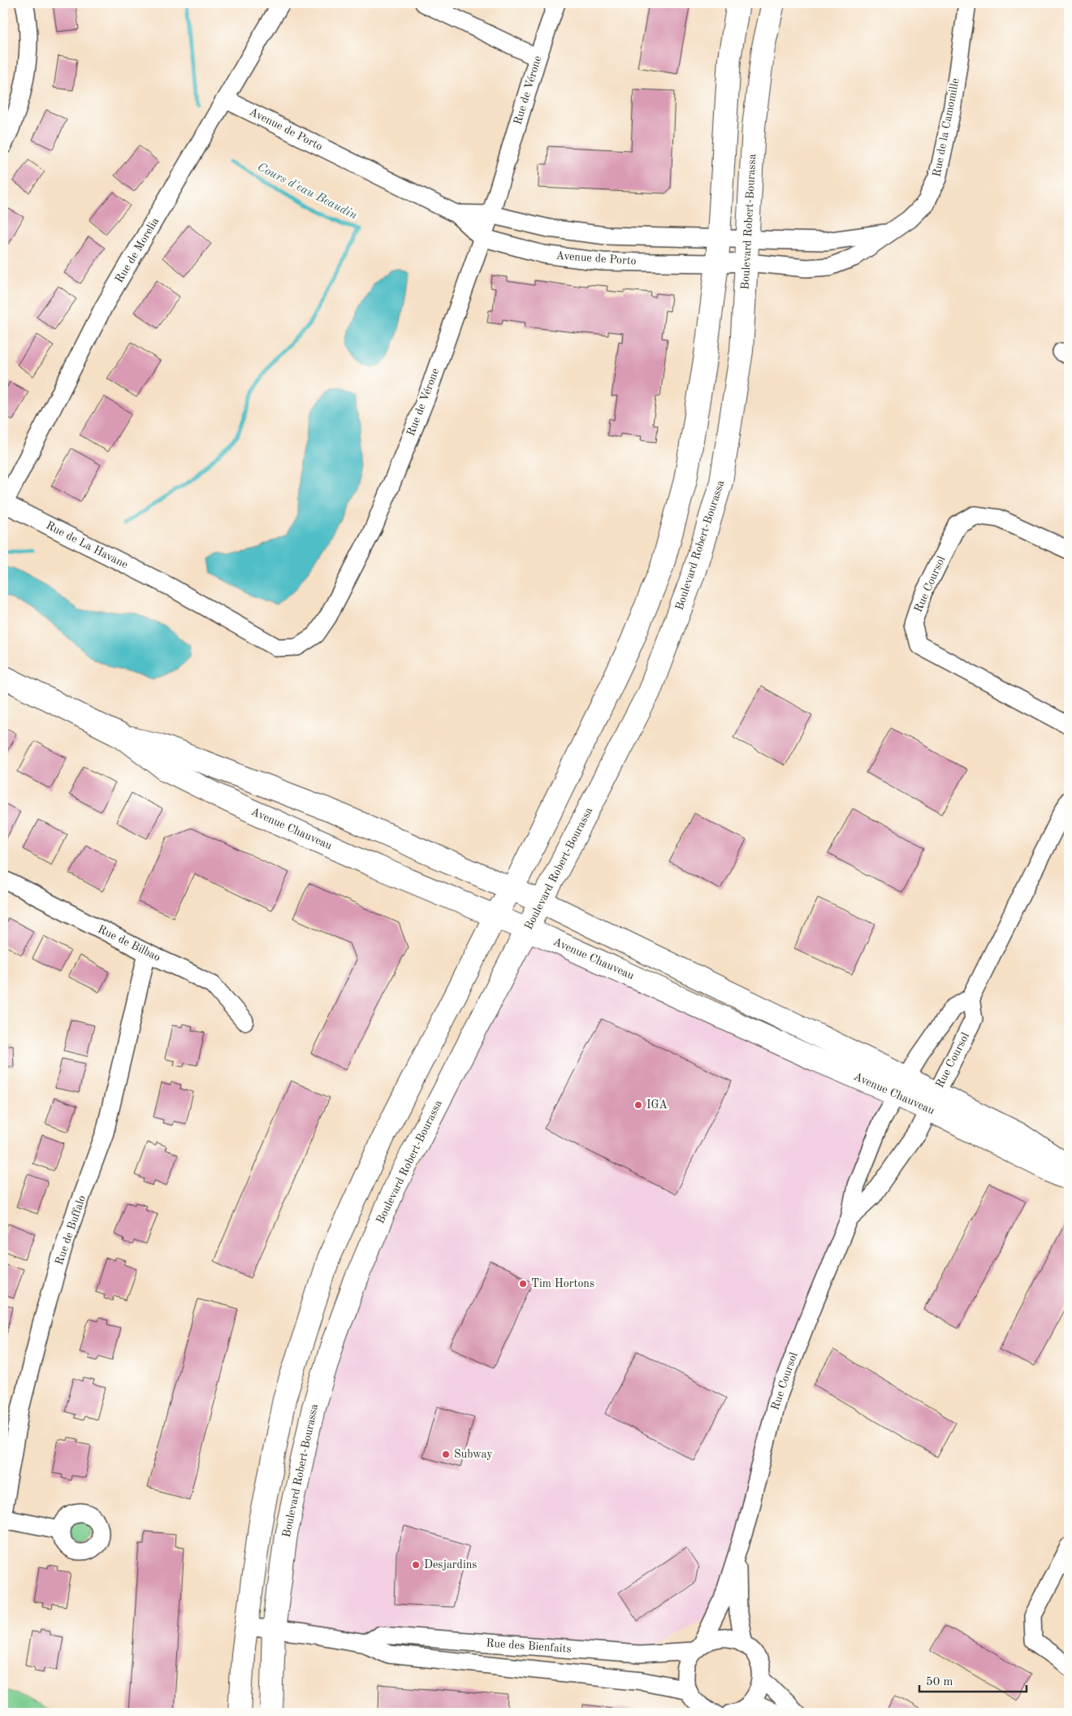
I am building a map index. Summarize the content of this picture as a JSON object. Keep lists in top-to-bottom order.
{
  "streets": {
    "main road": ["Boulevard Robert-Bourassa", "Avenue Chauveau"],
    "street": [
      "Rue de Vérone",
      "Rue de la Camomille",
      "Avenue de Porto",
      "Rue de Morelia",
      "Rue de La Havane",
      "Rue Coursol",
      "Rue de Bilbao",
      "Rue de Buffalo",
      "Rue des Bienfaits"
    ]
  },
  "crossings": [
    ["Rue de Vérone", "Avenue de Porto"],
    ["Rue de Vérone", "Rue de La Havane"],
    ["Rue de la Camomille", "Avenue de Porto"],
    ["Rue de la Camomille", "Boulevard Robert-Bourassa"],
    ["Avenue de Porto", "Boulevard Robert-Bourassa"],
    ["Avenue de Porto", "Rue de Morelia"],
    ["Boulevard Robert-Bourassa", "Avenue Chauveau"],
    ["Boulevard Robert-Bourassa", "Rue des Bienfaits"],
    ["Rue de Morelia", "Rue de La Havane"],
    ["Rue Coursol", "Avenue Chauveau"],
    ["Rue Coursol", "Rue des Bienfaits"],
    ["Rue de Bilbao", "Rue de Buffalo"]
  ],
  "water": ["Cours d'eau Beaudin"],
  "places": [
    "IGA",
    "Tim Hortons",
    "Subway",
    "Desjardins"
  ],
  "scale_bar": "50 m"
}
